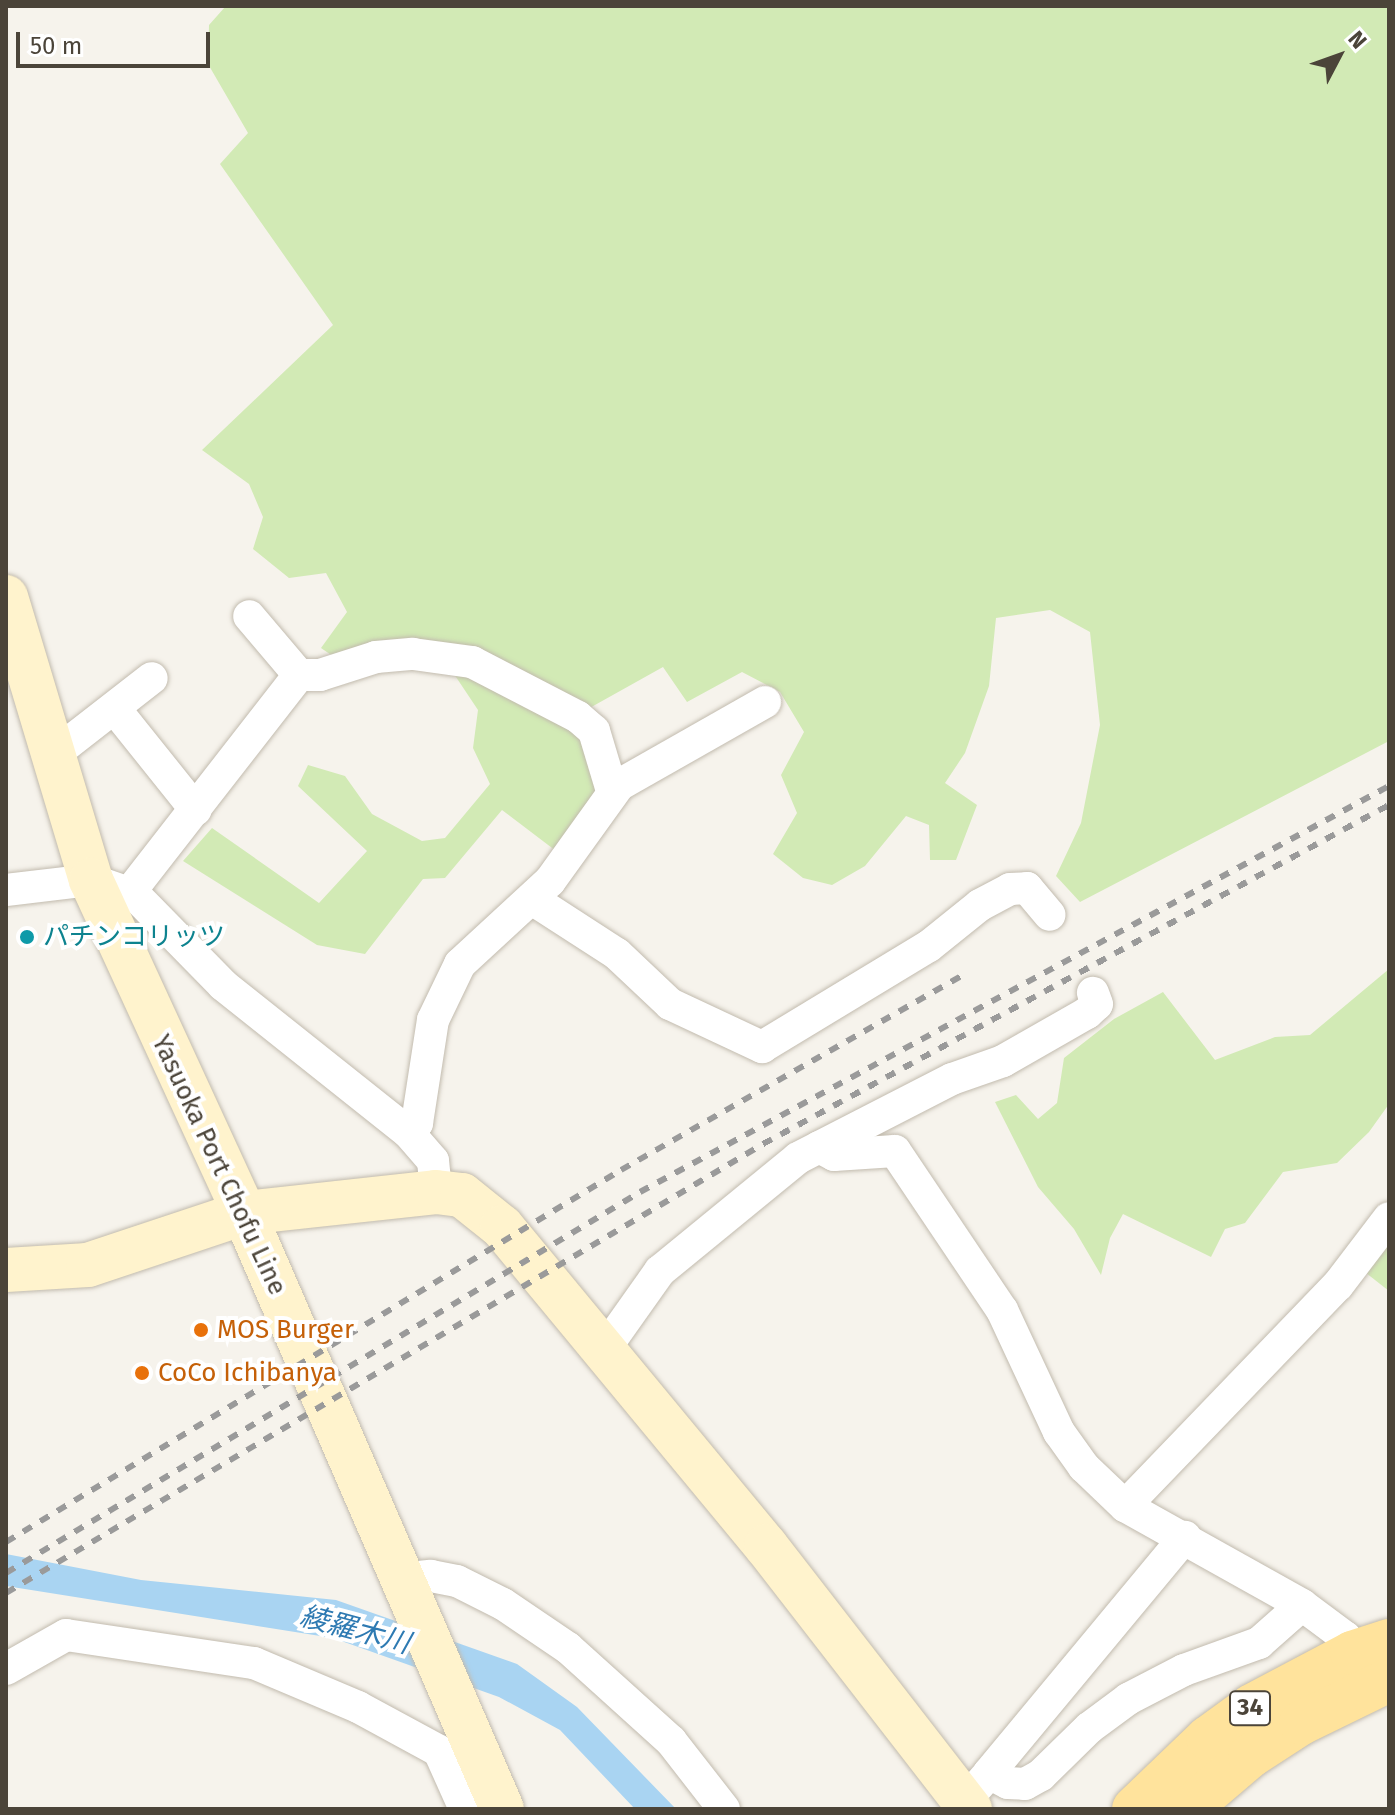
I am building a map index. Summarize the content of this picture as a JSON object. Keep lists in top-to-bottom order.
{
  "streets": {
    "main road": ["Yasuoka Port Chofu Line", "34"]
  },
  "water": ["綾羅木川"],
  "places": ["パチンコリッツ", "MOS Burger", "CoCo Ichibanya"],
  "scale_bar": "50 m",
  "north": "top right"
}
